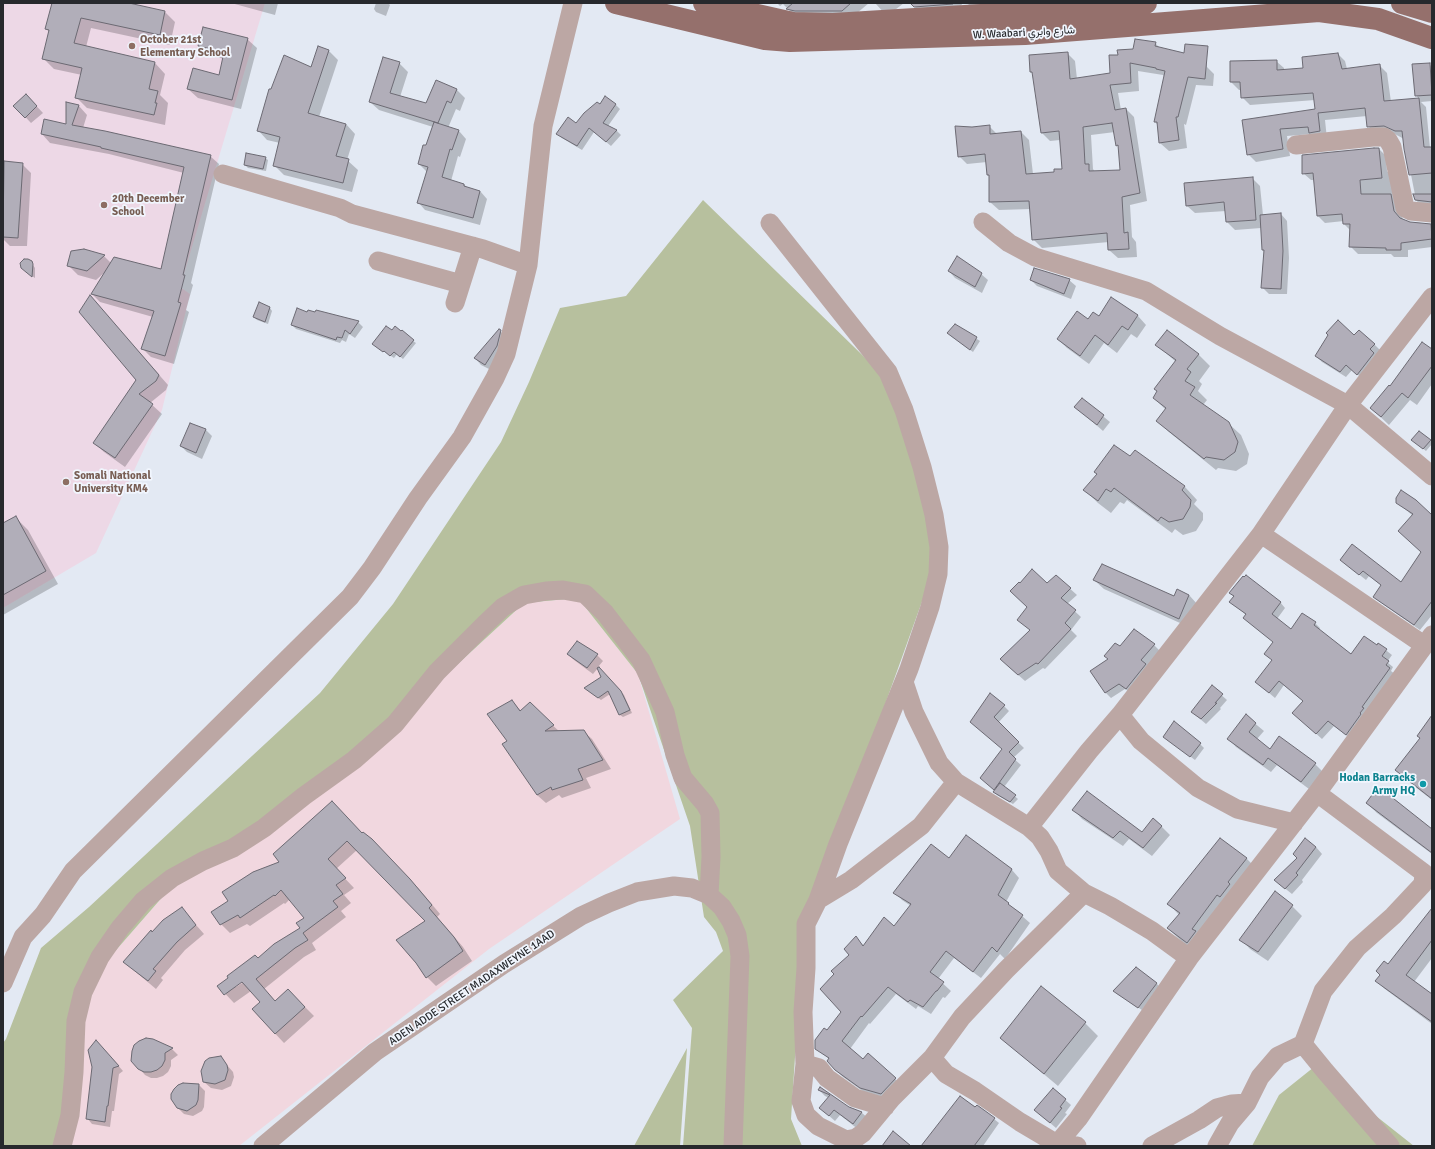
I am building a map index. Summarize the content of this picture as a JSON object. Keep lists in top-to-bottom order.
{
  "streets": {
    "main road": ["W. Waabari شارع وابري"],
    "street": ["ADEN ADDE STREET MADAXWEYNE 1AAD"]
  },
  "places": [
    "October 21st Elementary School",
    "20th December School",
    "Somali National University KM4",
    "Hodan Barracks Army HQ"
  ]
}
